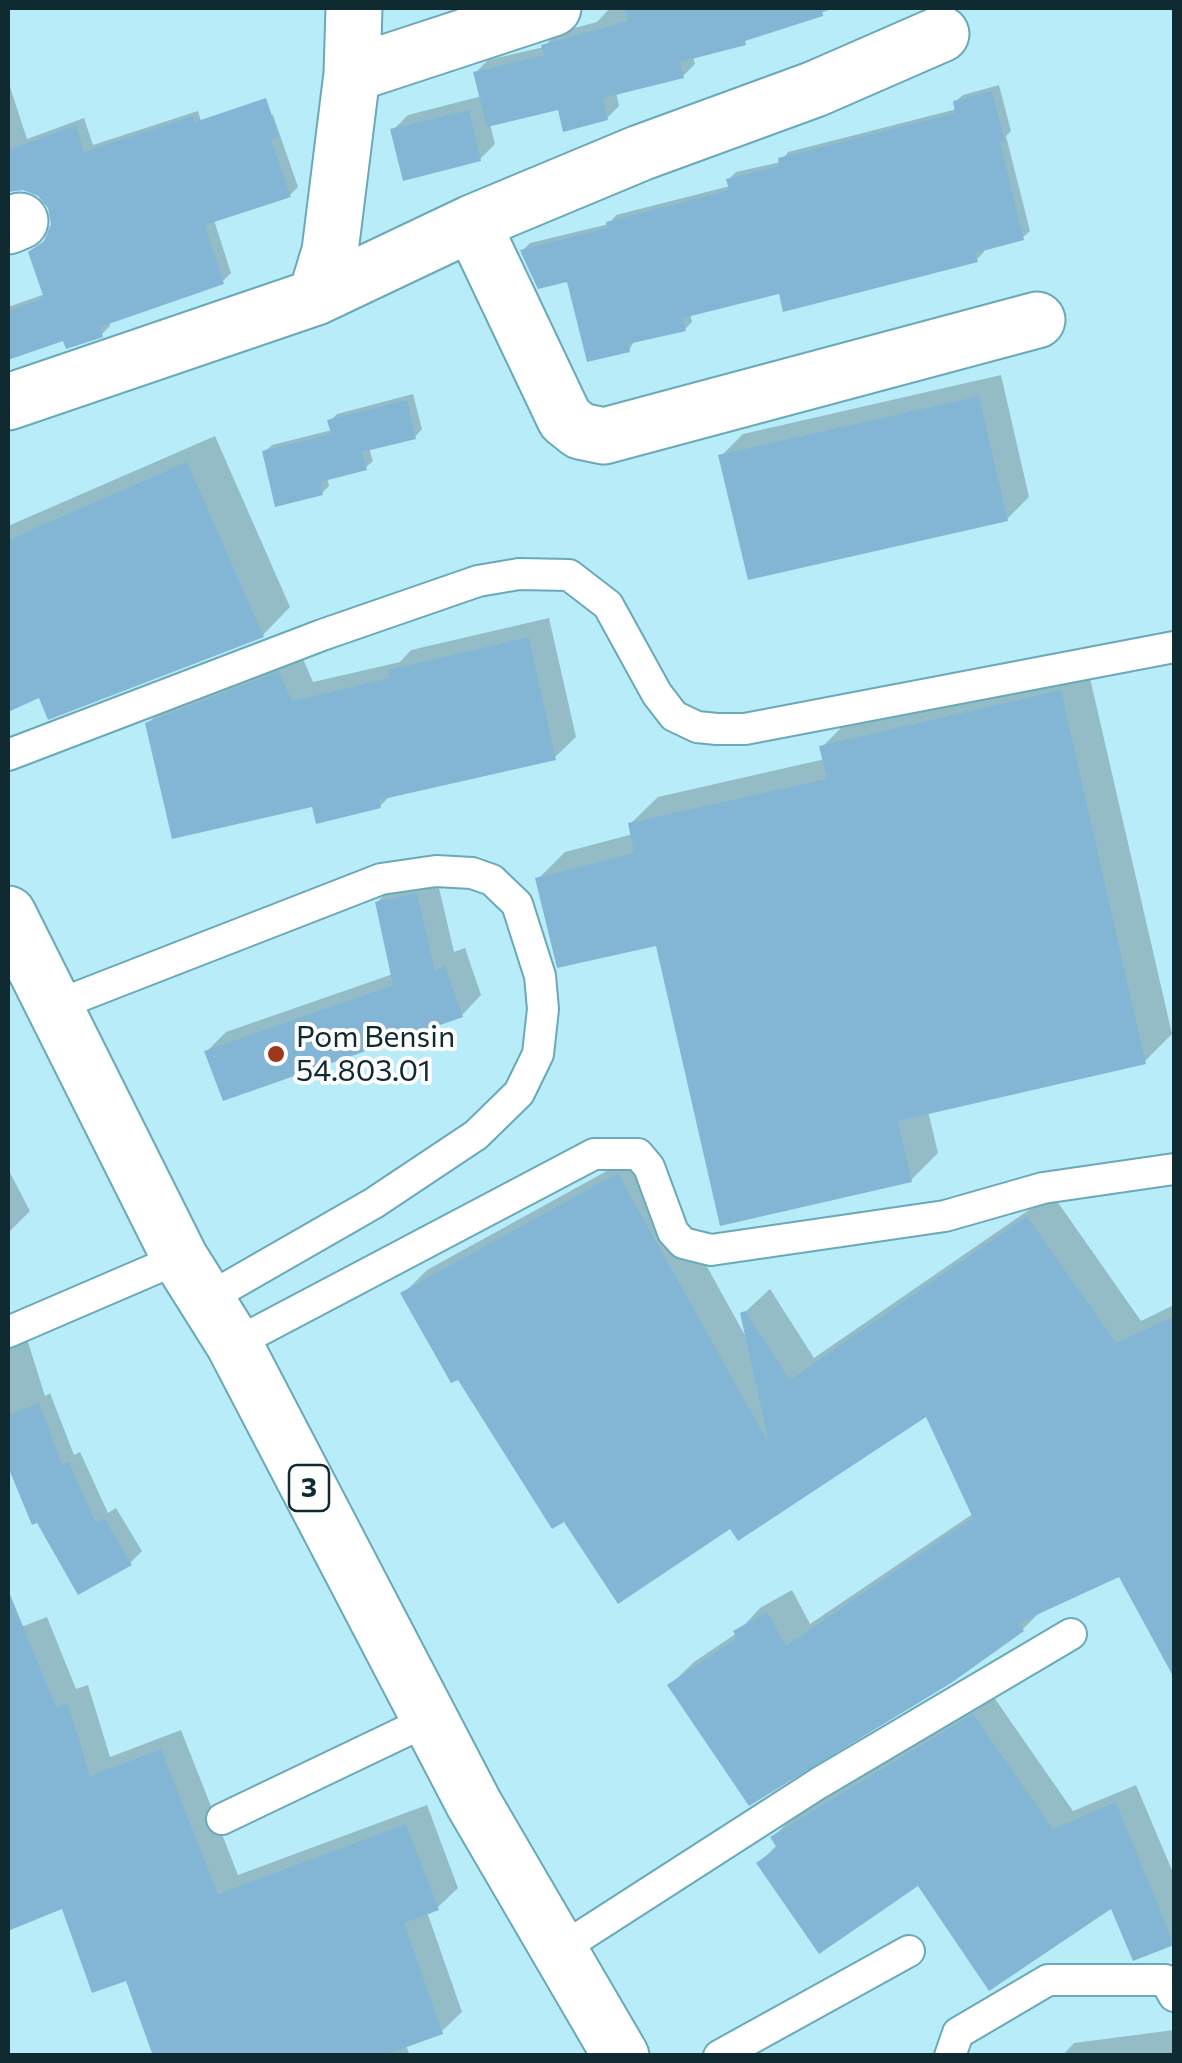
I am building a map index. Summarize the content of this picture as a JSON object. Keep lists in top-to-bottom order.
{
  "streets": {
    "main road": ["3"]
  },
  "places": ["Pom Bensin 54.803.01"]
}
